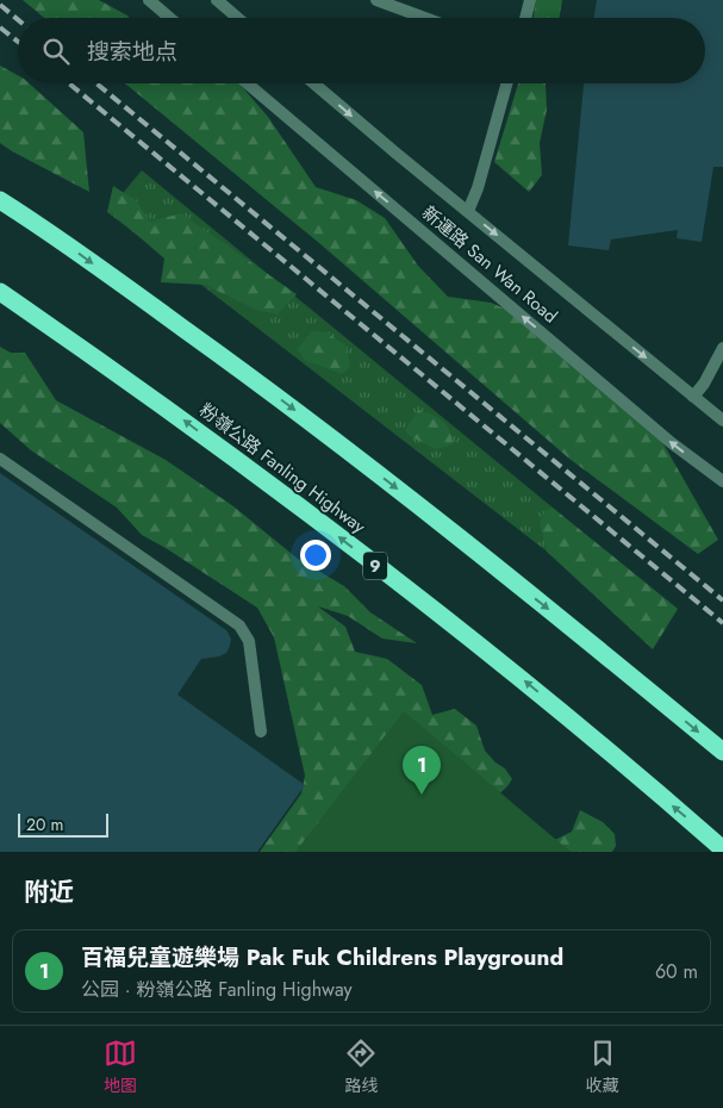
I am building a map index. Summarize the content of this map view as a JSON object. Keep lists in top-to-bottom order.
{
  "streets": {
    "highway": ["粉嶺公路 Fanling Highway", "9"],
    "street": ["新運路 San Wan Road"]
  },
  "scale_bar": "20 m",
  "page": {
    "search": "搜索地点",
    "pins": "1",
    "scale": "20 m",
    "heading": "附近",
    "list": [
      {
        "mark": "1",
        "name": "百福兒童遊樂場 Pak Fuk Childrens Playground",
        "note": "公园 · 粉嶺公路 Fanling Highway",
        "value": "60 m"
      }
    ],
    "nav": ["地图", "路线", "收藏"]
  }
}
